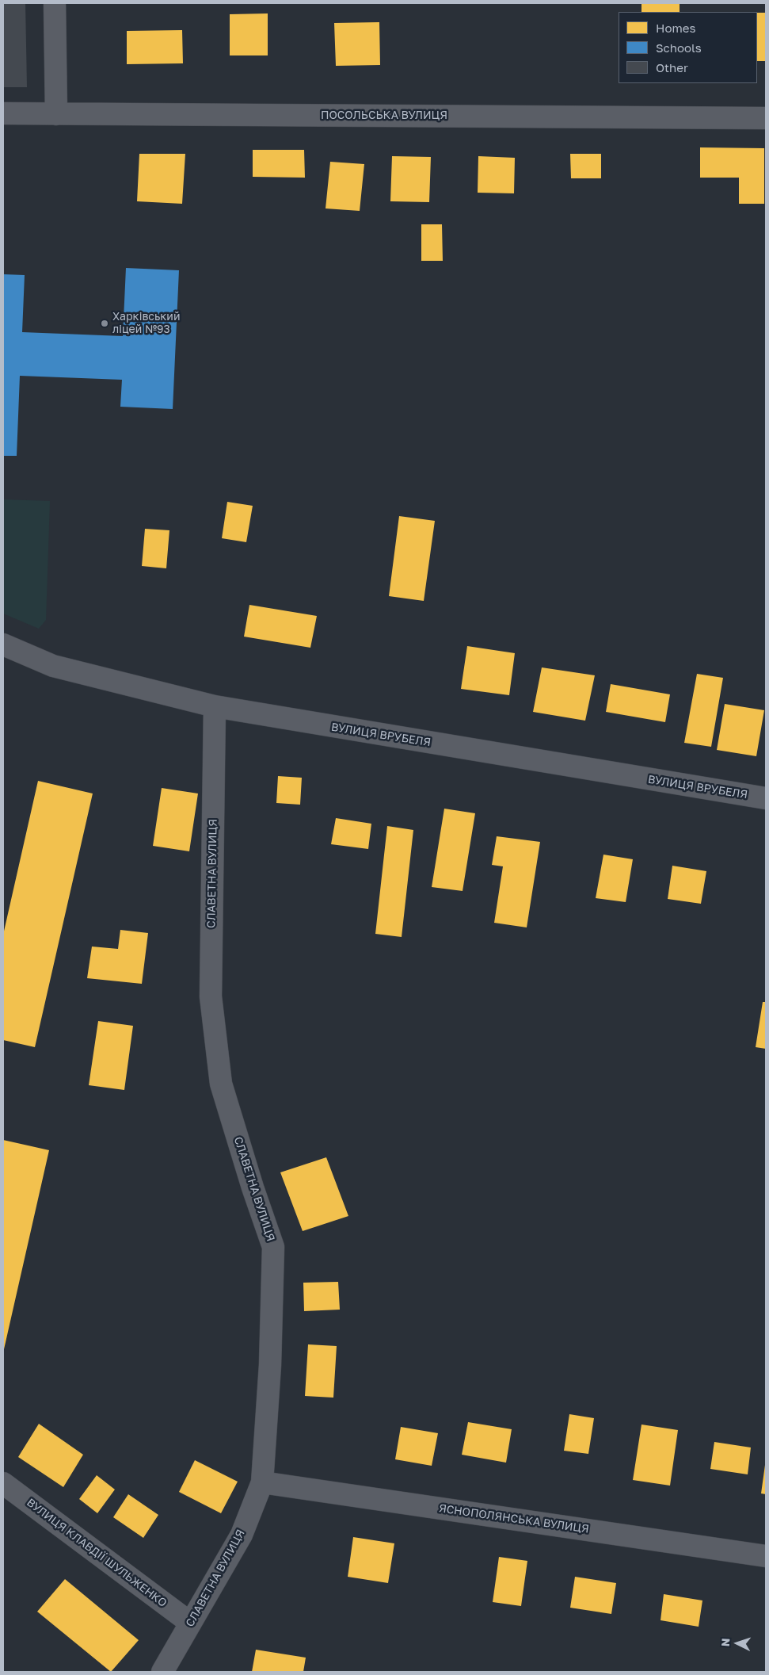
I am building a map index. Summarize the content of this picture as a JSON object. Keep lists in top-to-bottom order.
{
  "streets": {
    "street": [
      "ПОСОЛЬСЬКА ВУЛИЦЯ",
      "ВУЛИЦЯ ВРУБЕЛЯ",
      "СЛАВЕТНА ВУЛИЦЯ",
      "ЯСНОПОЛЯНСЬКА ВУЛИЦЯ",
      "ВУЛИЦЯ КЛАВДІЇ ШУЛЬЖЕНКО"
    ]
  },
  "crossings": [
    ["ВУЛИЦЯ ВРУБЕЛЯ", "СЛАВЕТНА ВУЛИЦЯ"],
    ["СЛАВЕТНА ВУЛИЦЯ", "ЯСНОПОЛЯНСЬКА ВУЛИЦЯ"],
    ["СЛАВЕТНА ВУЛИЦЯ", "ВУЛИЦЯ КЛАВДІЇ ШУЛЬЖЕНКО"]
  ],
  "places": ["Харківський ліцей №93"],
  "legend": ["Homes", "Schools", "Other"],
  "north": "left"
}
